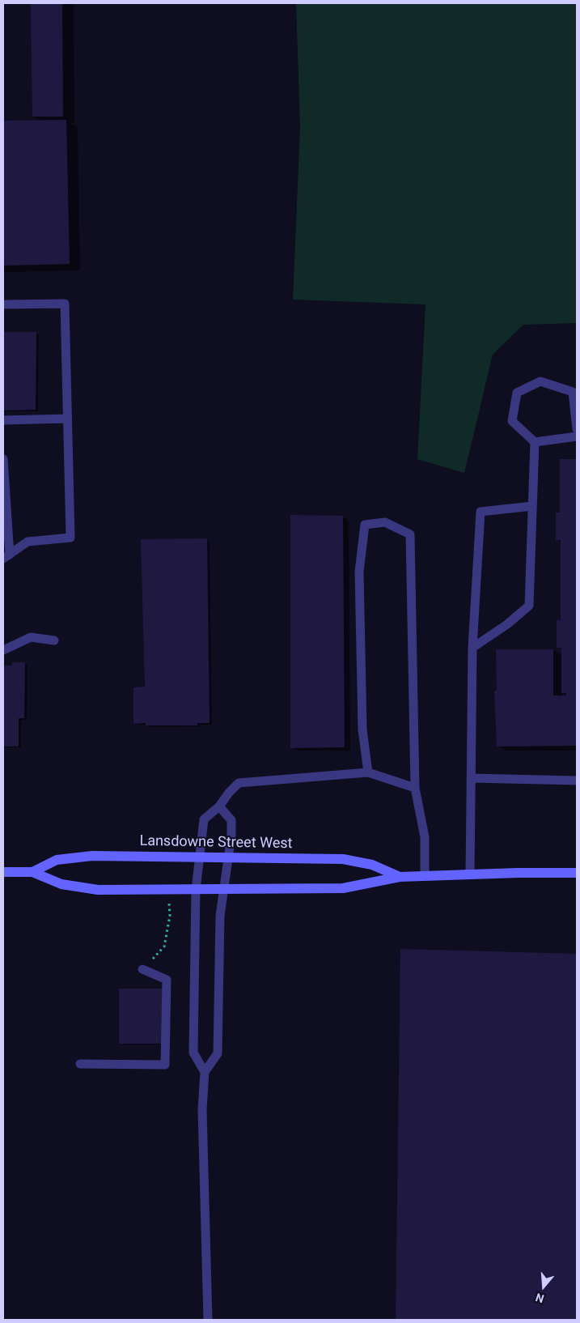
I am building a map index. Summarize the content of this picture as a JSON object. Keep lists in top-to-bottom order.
{
  "streets": {
    "main road": ["Lansdowne Street West"]
  },
  "north": "bottom"
}
